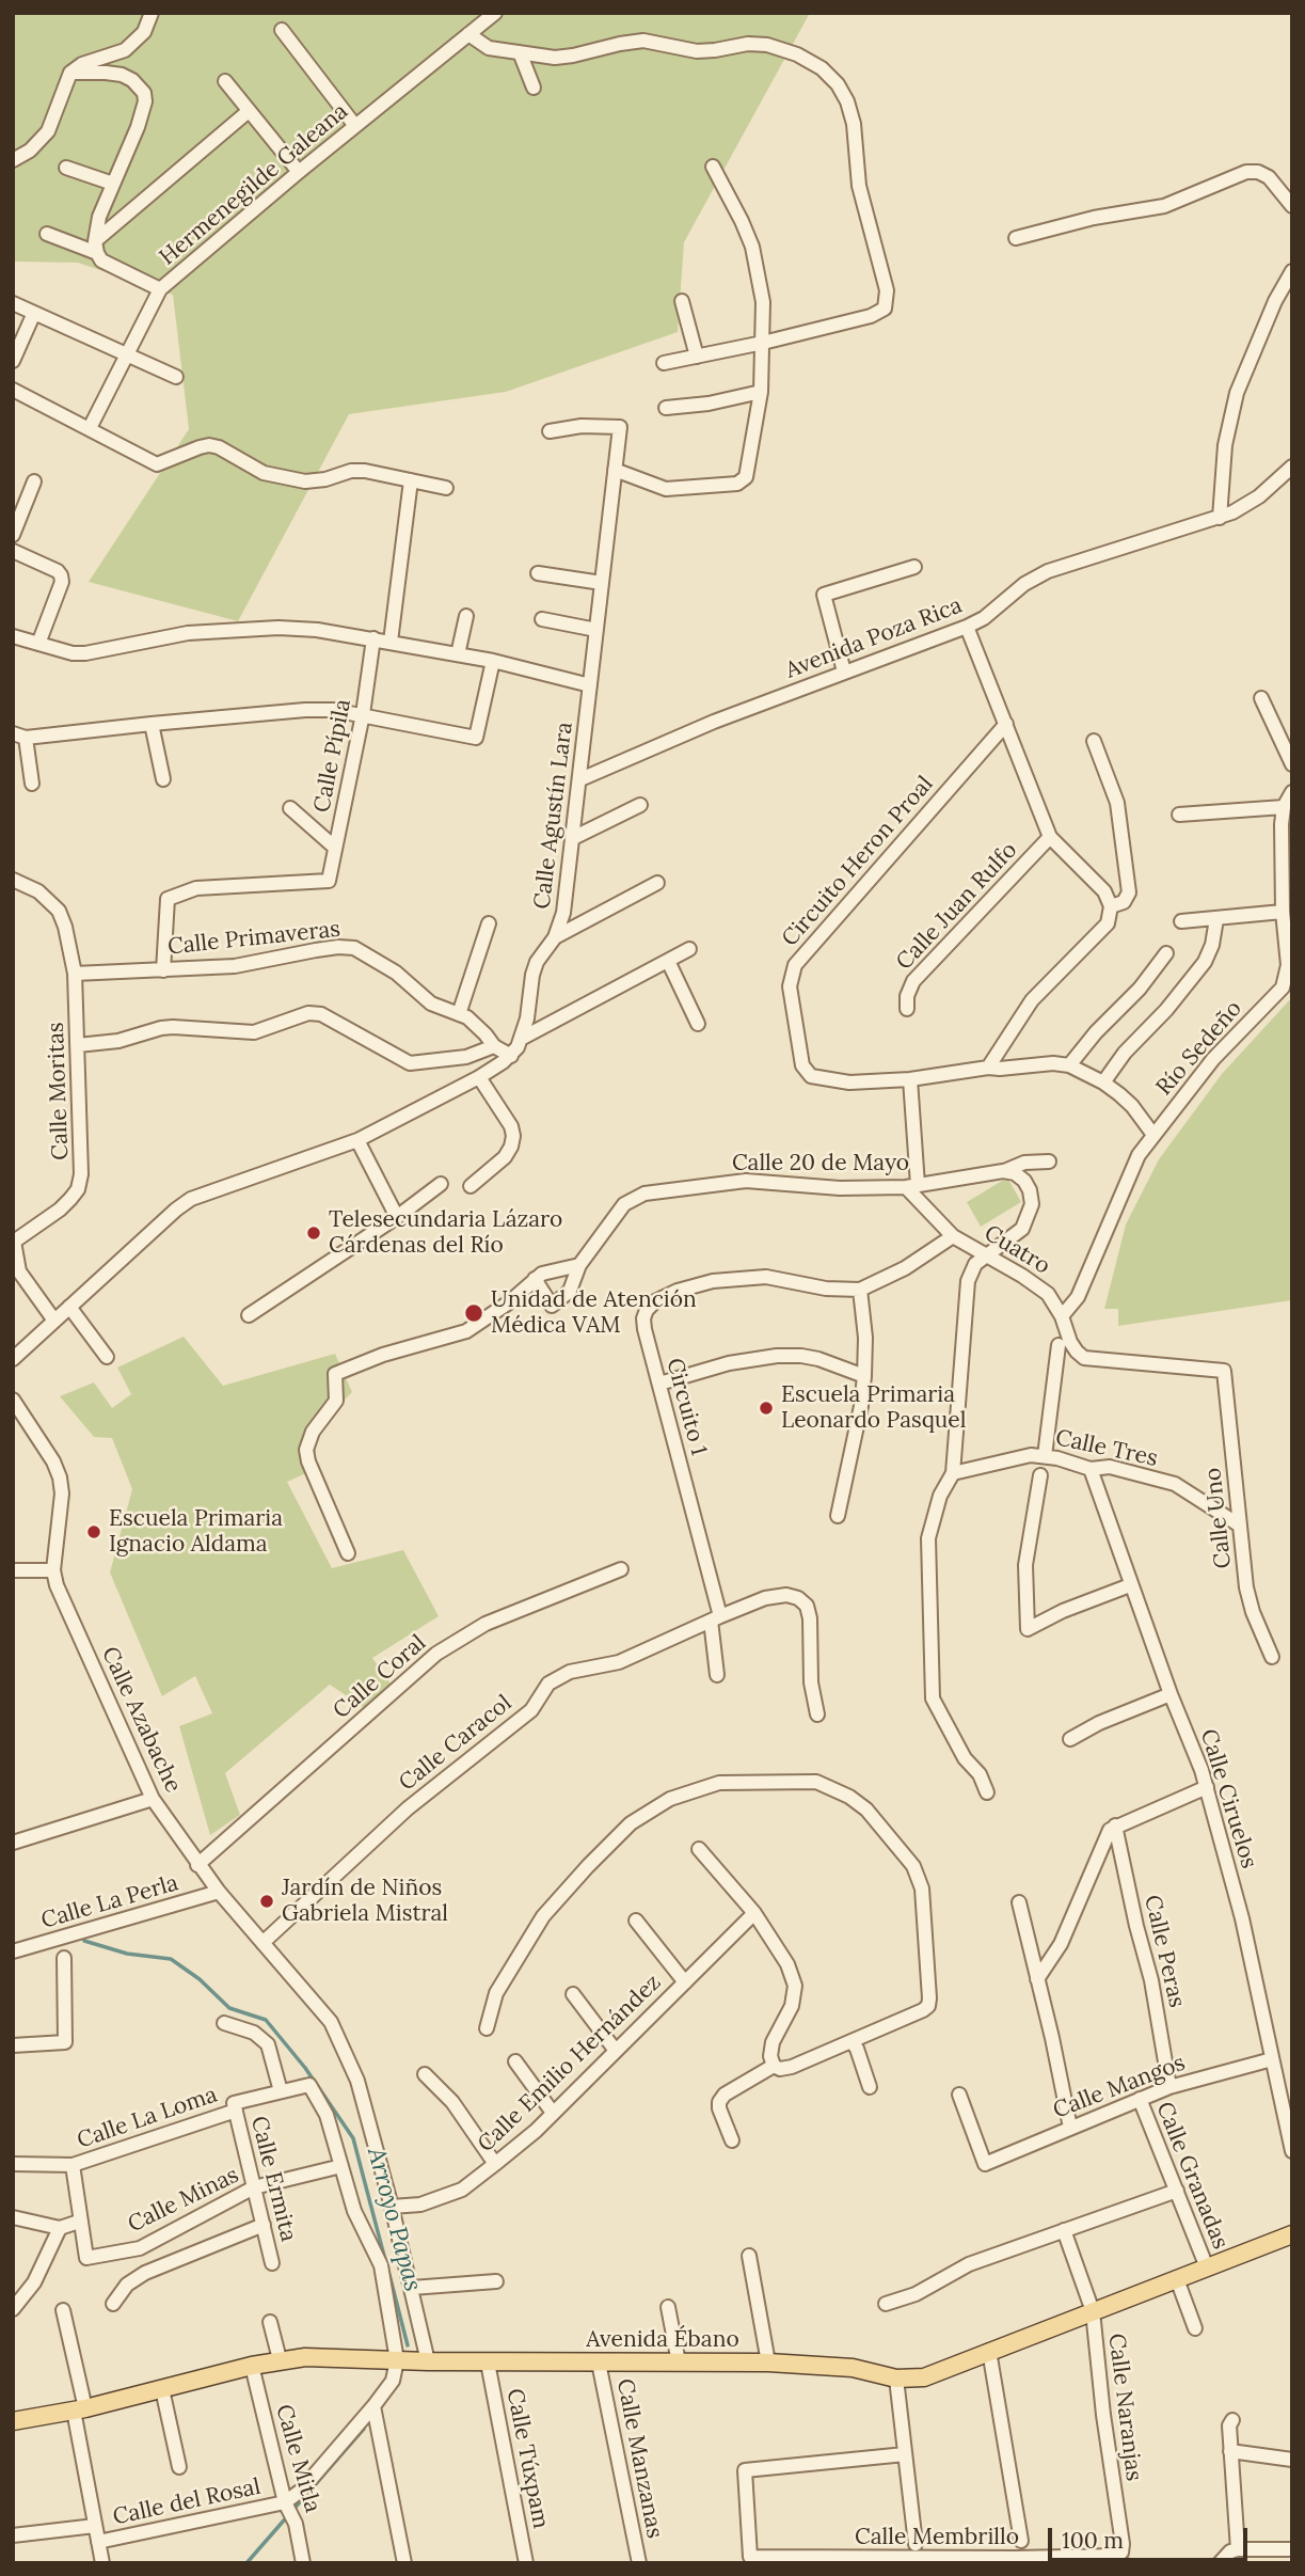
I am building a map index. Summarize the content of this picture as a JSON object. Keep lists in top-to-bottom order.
{
  "streets": {
    "main road": ["Avenida Ébano"],
    "street": [
      "Hermenegilde Galeana",
      "Avenida Poza Rica",
      "Calle Pípila",
      "Calle Agustín Lara",
      "Circuito Heron Proal",
      "Calle Juan Rulfo",
      "Calle Primaveras",
      "Río Sedeño",
      "Calle Moritas",
      "Calle 20 de Mayo",
      "Cuatro",
      "Circuito 1",
      "Calle Tres",
      "Calle Uno",
      "Calle Coral",
      "Calle Azabache",
      "Calle Caracol",
      "Calle Ciruelos",
      "Calle La Perla",
      "Calle Peras",
      "Calle Emilio Hernández",
      "Calle Mangos",
      "Calle La Loma",
      "Calle Granadas",
      "Calle Ermita",
      "Calle Minas",
      "Calle Naranjas",
      "Calle Mitla",
      "Calle Túxpam",
      "Calle Manzanas",
      "Calle del Rosal",
      "Calle Membrillo"
    ]
  },
  "crossings": [
    ["Avenida Poza Rica", "Calle Agustín Lara"],
    ["Avenida Poza Rica", "Calle Juan Rulfo"],
    ["Calle Pípila", "Calle Primaveras"],
    ["Calle Agustín Lara", "Calle Primaveras"],
    ["Circuito Heron Proal", "Calle Juan Rulfo"],
    ["Calle Primaveras", "Calle Moritas"],
    ["Río Sedeño", "Cuatro"],
    ["Calle 20 de Mayo", "Cuatro"],
    ["Cuatro", "Circuito 1"],
    ["Cuatro", "Calle Uno"],
    ["Circuito 1", "Calle Caracol"],
    ["Calle Tres", "Calle Uno"],
    ["Calle Tres", "Calle Ciruelos"],
    ["Calle Coral", "Calle Azabache"],
    ["Calle Azabache", "Calle Caracol"],
    ["Calle Azabache", "Calle La Perla"],
    ["Calle Azabache", "Calle Emilio Hernández"],
    ["Calle Azabache", "Avenida Ébano"],
    ["Calle Ciruelos", "Calle Mangos"],
    ["Calle Peras", "Calle Mangos"],
    ["Calle Mangos", "Calle Granadas"],
    ["Calle La Loma", "Calle Ermita"],
    ["Calle La Loma", "Calle Minas"],
    ["Calle Granadas", "Avenida Ébano"],
    ["Calle Ermita", "Calle Minas"],
    ["Avenida Ébano", "Calle Naranjas"],
    ["Avenida Ébano", "Calle Mitla"],
    ["Avenida Ébano", "Calle Túxpam"],
    ["Avenida Ébano", "Calle Manzanas"],
    ["Calle Naranjas", "Calle Membrillo"],
    ["Calle Mitla", "Calle del Rosal"]
  ],
  "water": ["Arroyo Papas"],
  "places": [
    "Telesecundaria Lázaro Cárdenas del Río",
    "Unidad de Atención Médica VAM",
    "Escuela Primaria Leonardo Pasquel",
    "Escuela Primaria Ignacio Aldama",
    "Jardín de Niños Gabriela Mistral"
  ],
  "scale_bar": "100 m"
}
